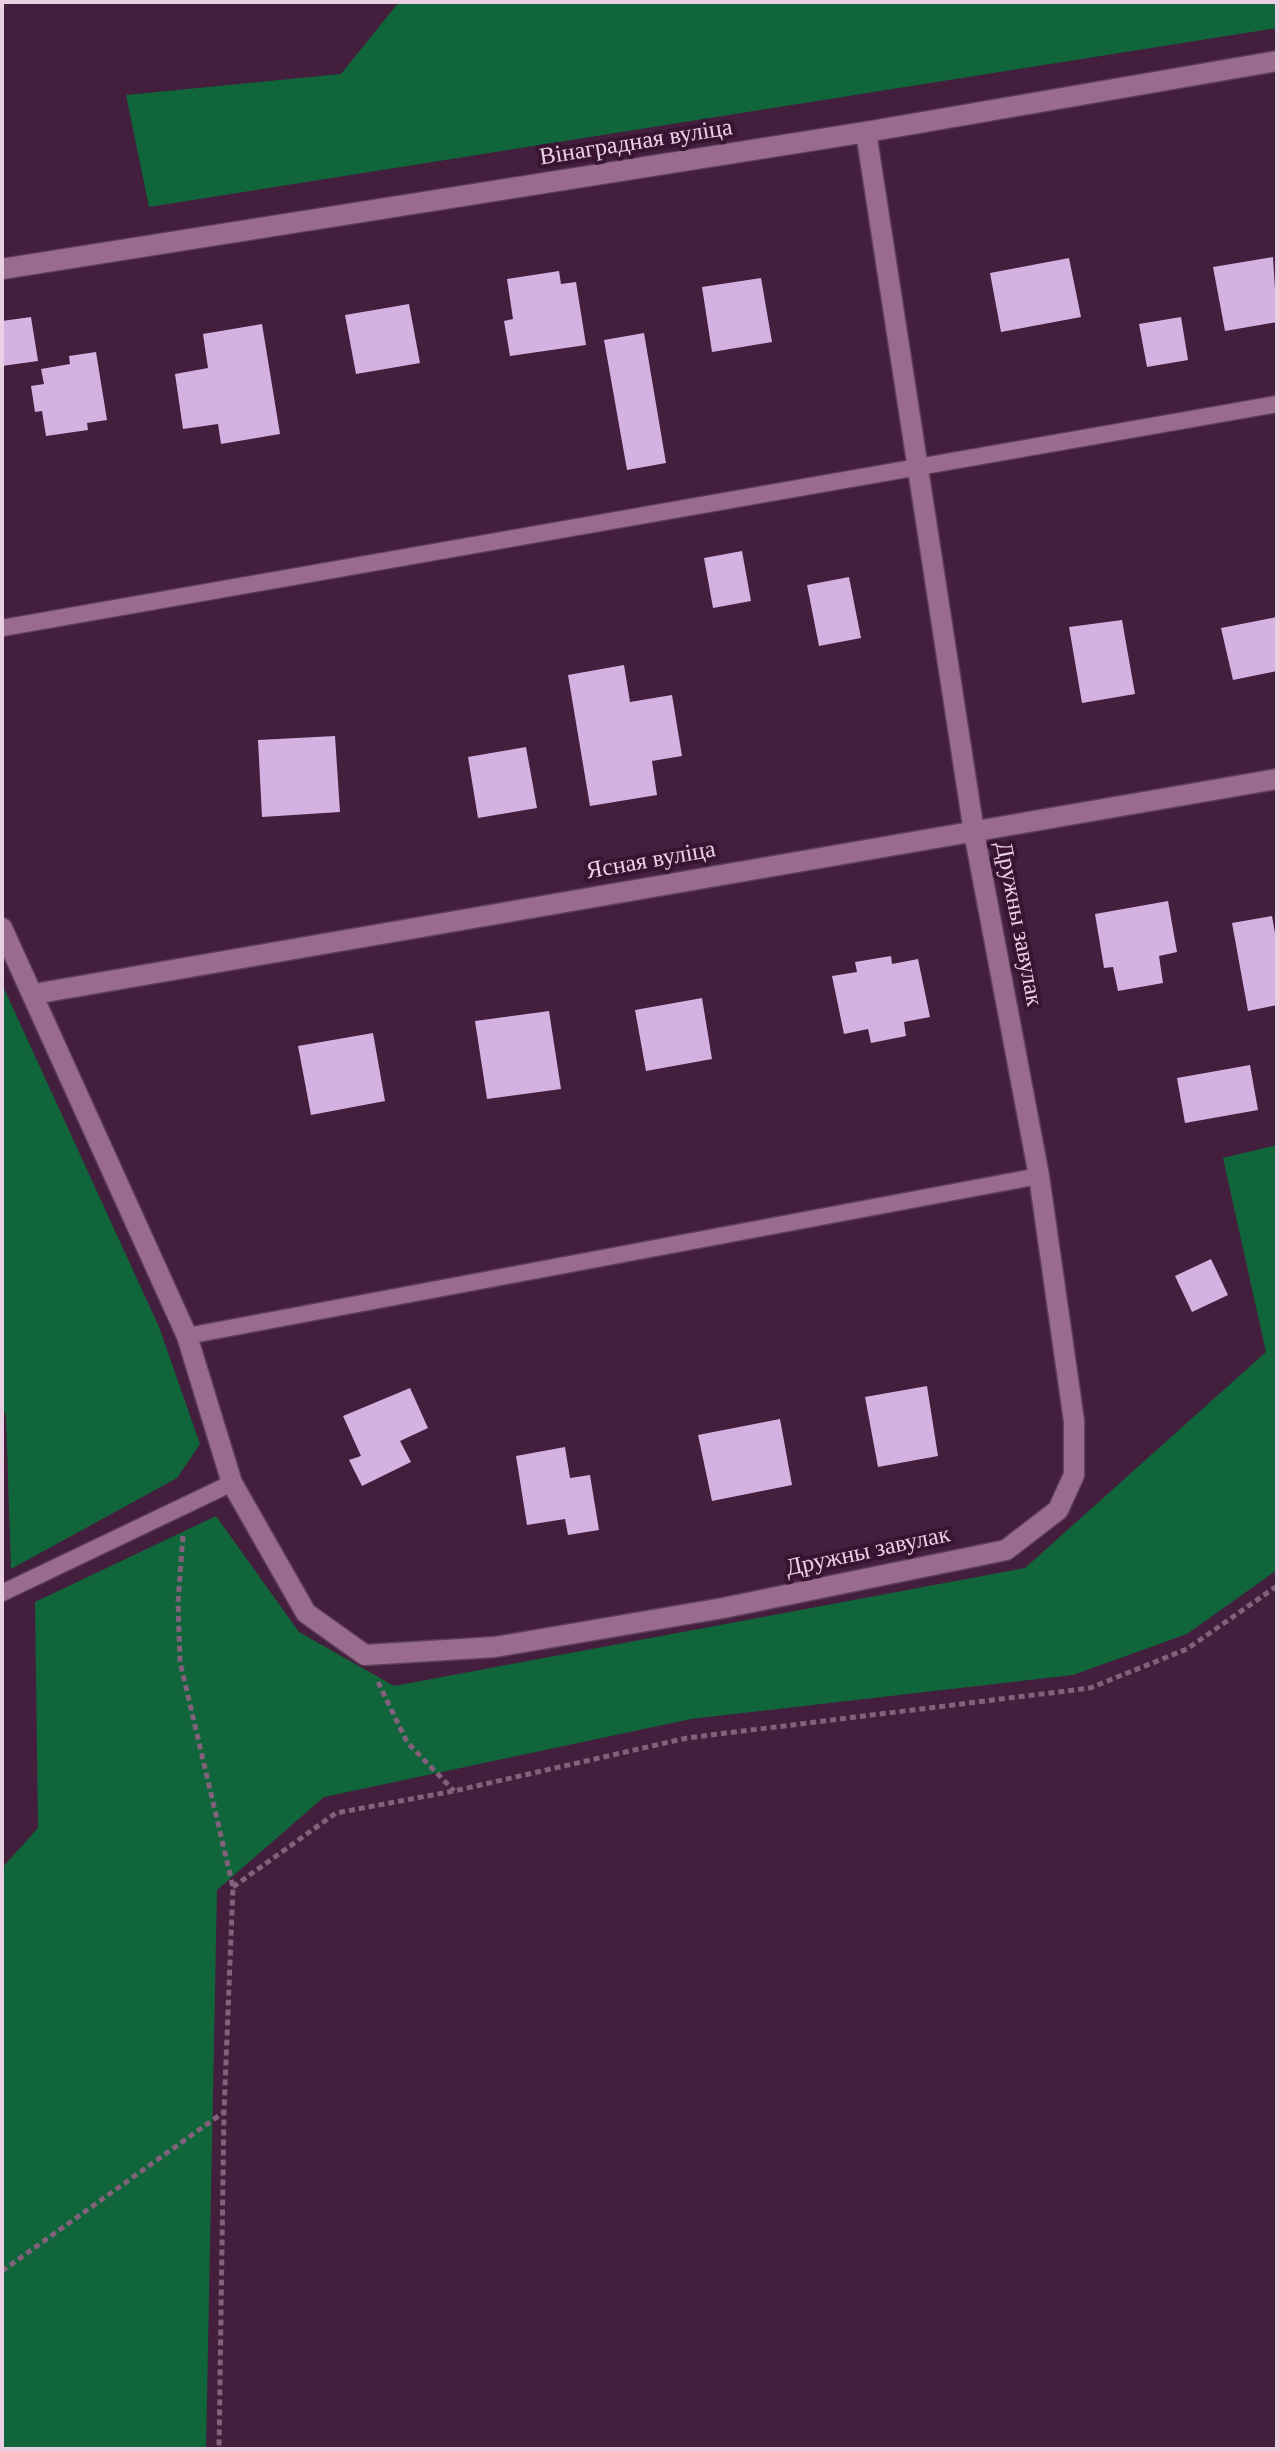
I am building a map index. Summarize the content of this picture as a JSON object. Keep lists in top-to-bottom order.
{
  "streets": {
    "street": ["Вінаградная вуліца", "Ясная вуліца", "Дружны завулак"]
  },
  "crossings": [
    ["Вінаградная вуліца", "Дружны завулак"],
    ["Ясная вуліца", "Дружны завулак"]
  ]
}
